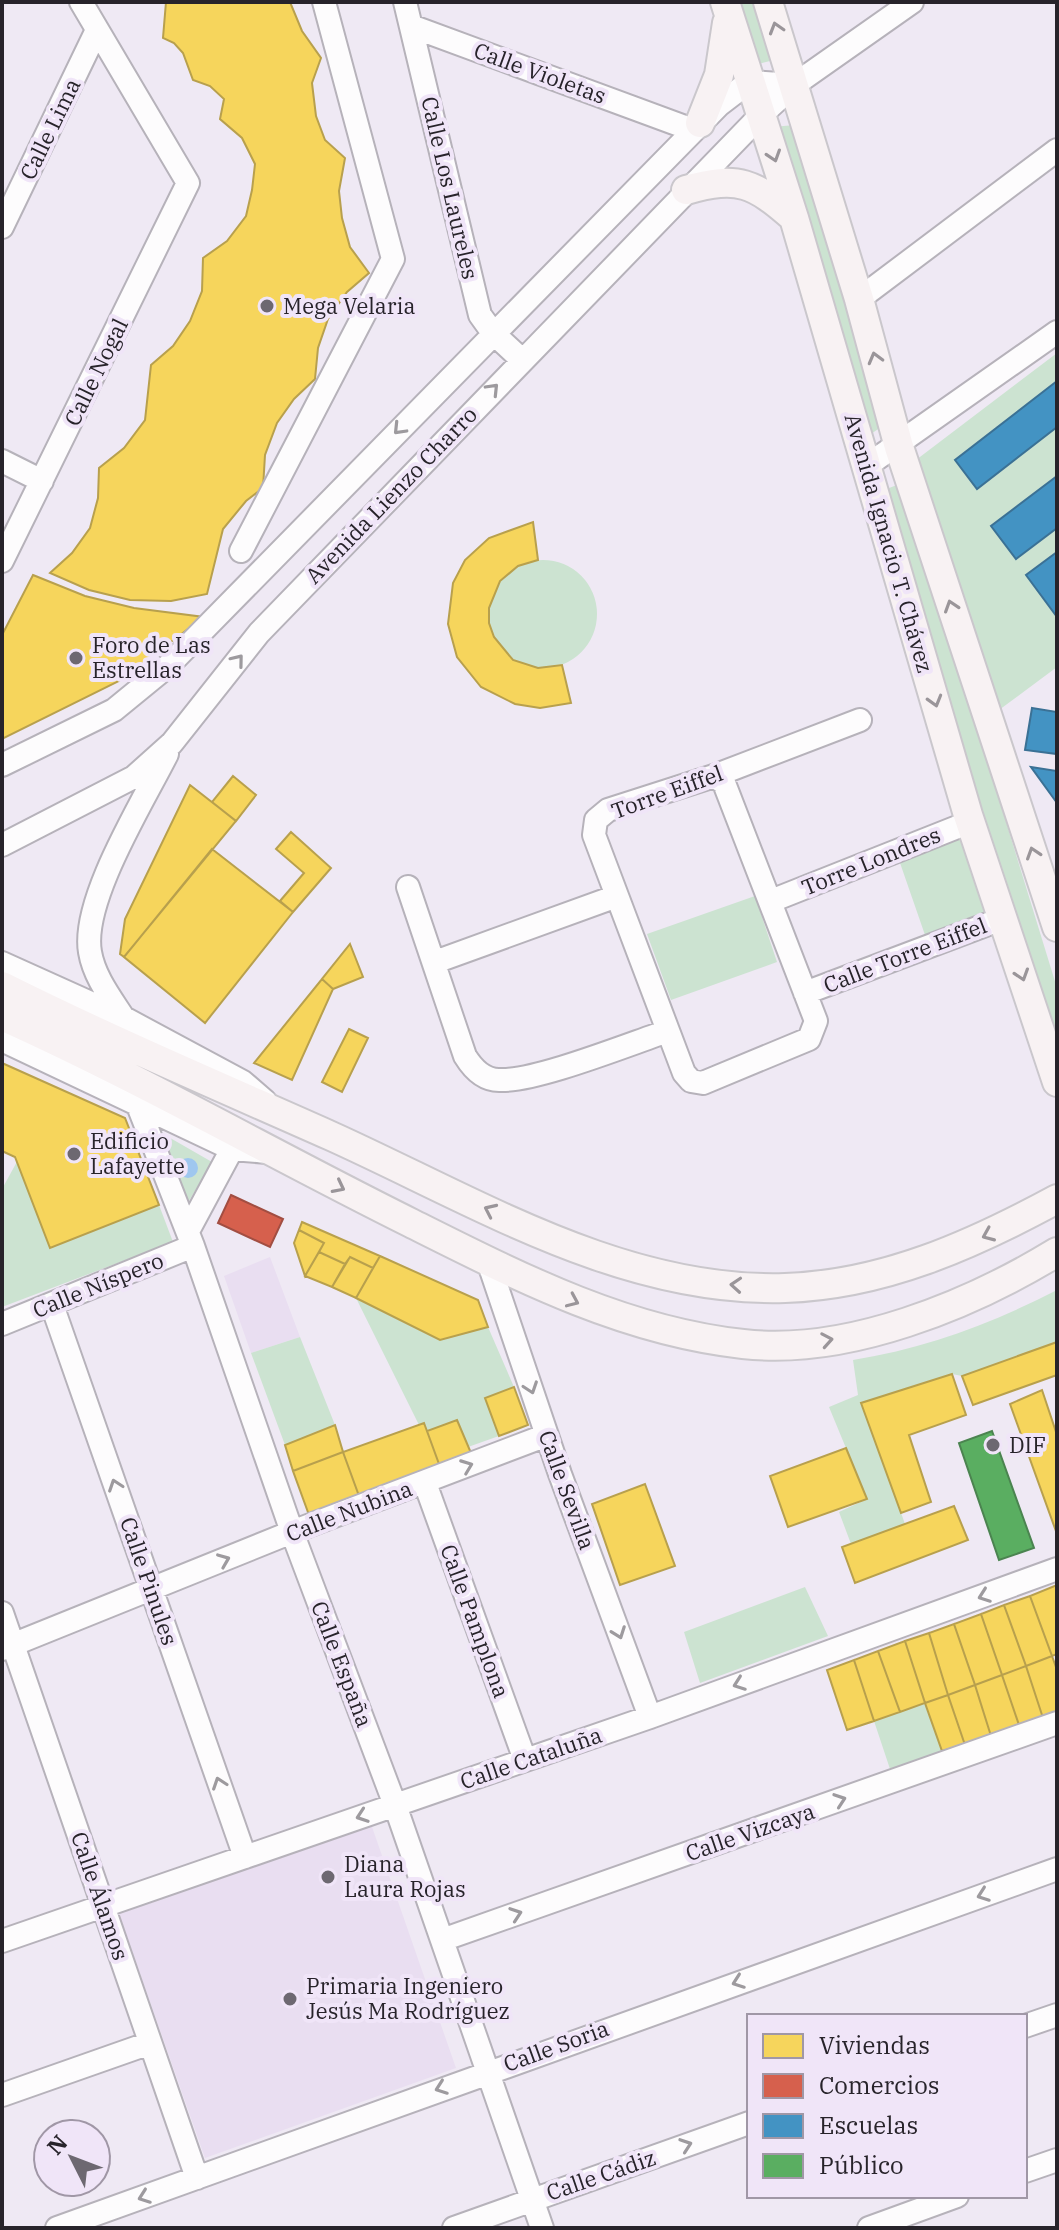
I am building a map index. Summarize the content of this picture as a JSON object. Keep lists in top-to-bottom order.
{
  "streets": {
    "main road": ["Avenida Ignacio T. Chávez"],
    "street": [
      "Calle Violetas",
      "Calle Lima",
      "Calle Los Laureles",
      "Calle Nogal",
      "Avenida Lienzo Charro",
      "Torre Eiffel",
      "Torre Londres",
      "Calle Torre Eiffel",
      "Calle Níspero",
      "Calle Sevilla",
      "Calle Nubina",
      "Calle Pinules",
      "Calle Pamplona",
      "Calle España",
      "Calle Cataluña",
      "Calle Vizcaya",
      "Calle Álamos",
      "Calle Soria",
      "Calle Cádiz"
    ]
  },
  "crossings": [
    ["Calle Violetas", "Calle Los Laureles"],
    ["Calle Violetas", "Avenida Lienzo Charro"],
    ["Calle Lima", "Calle Nogal"],
    ["Calle Los Laureles", "Avenida Lienzo Charro"],
    ["Avenida Lienzo Charro", "Avenida Ignacio T. Chávez"],
    ["Avenida Ignacio T. Chávez", "Torre Londres"],
    ["Avenida Ignacio T. Chávez", "Calle Torre Eiffel"],
    ["Torre Eiffel", "Calle Torre Eiffel"],
    ["Calle Níspero", "Calle Pinules"],
    ["Calle Níspero", "Calle España"],
    ["Calle Sevilla", "Calle Nubina"],
    ["Calle Sevilla", "Calle Cataluña"],
    ["Calle Nubina", "Calle Pinules"],
    ["Calle Nubina", "Calle Pamplona"],
    ["Calle Nubina", "Calle España"],
    ["Calle Nubina", "Calle Álamos"],
    ["Calle Pinules", "Calle Cataluña"],
    ["Calle Pamplona", "Calle Cataluña"],
    ["Calle España", "Calle Cataluña"],
    ["Calle España", "Calle Vizcaya"],
    ["Calle España", "Calle Soria"],
    ["Calle España", "Calle Cádiz"],
    ["Calle Cataluña", "Calle Álamos"],
    ["Calle Álamos", "Calle Soria"]
  ],
  "one_way": [
    "Calle Sevilla",
    "Calle Nubina",
    "Calle Pinules",
    "Calle Cataluña",
    "Calle Vizcaya",
    "Calle Soria",
    "Calle Cádiz"
  ],
  "places": [
    "Mega Velaria",
    "Foro de Las Estrellas",
    "Edificio Lafayette",
    "DIF",
    "Diana Laura Rojas",
    "Primaria Ingeniero Jesús Ma Rodríguez"
  ],
  "legend": [
    "Viviendas",
    "Comercios",
    "Escuelas",
    "Público"
  ],
  "north": "top left"
}
